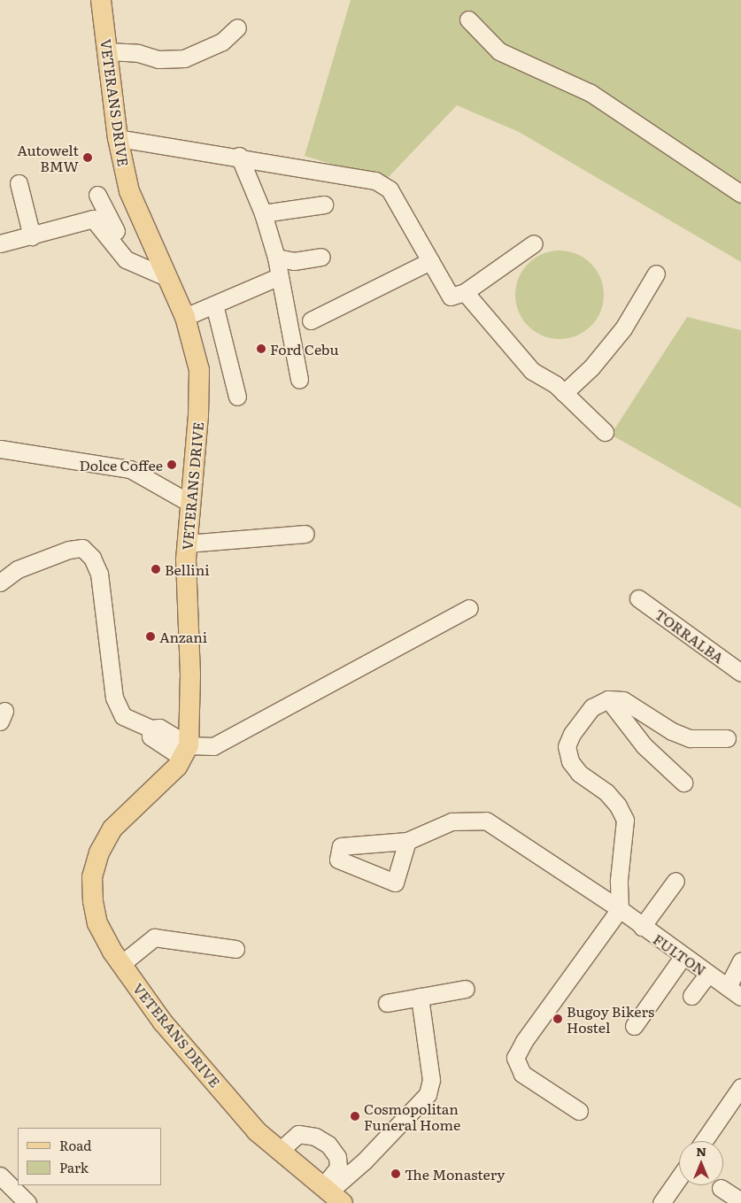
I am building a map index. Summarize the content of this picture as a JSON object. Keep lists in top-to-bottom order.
{
  "streets": {
    "main road": ["VETERANS DRIVE"],
    "street": ["TORRALBA", "FULTON"]
  },
  "places": [
    "Autowelt BMW",
    "Ford Cebu",
    "Dolce Coffee",
    "Bellini",
    "Anzani",
    "Bugoy Bikers Hostel",
    "Cosmopolitan Funeral Home",
    "The Monastery"
  ],
  "legend": ["Road", "Park"],
  "north": "top"
}
